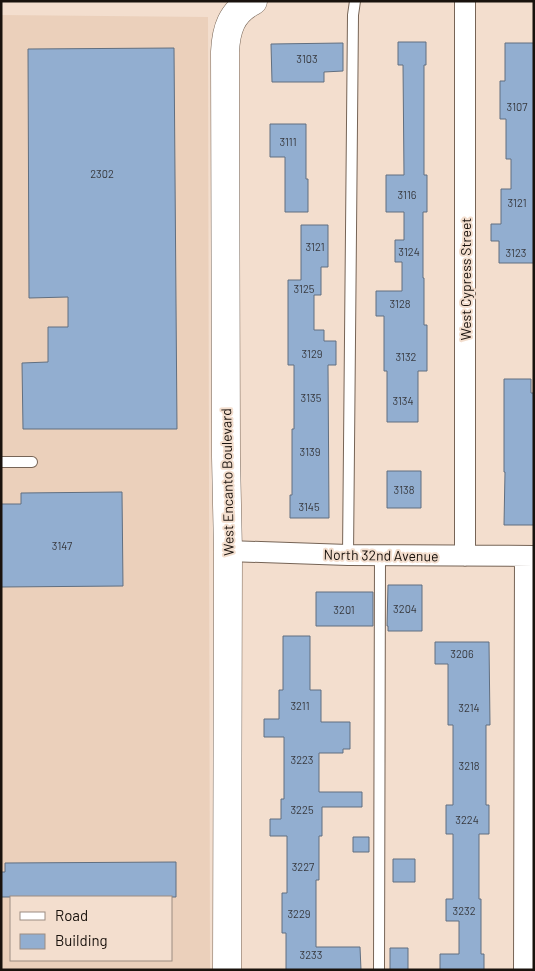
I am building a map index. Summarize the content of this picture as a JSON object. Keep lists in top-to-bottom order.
{
  "streets": {
    "street": ["West Cypress Street", "West Encanto Boulevard", "North 32nd Avenue"]
  },
  "crossings": [
    ["West Cypress Street", "North 32nd Avenue"],
    ["West Encanto Boulevard", "North 32nd Avenue"]
  ],
  "house_numbers": [
    "3103",
    "3107",
    "3111",
    "2302",
    "3116",
    "3121",
    "3121",
    "3124",
    "3123",
    "3125",
    "3128",
    "3129",
    "3132",
    "3135",
    "3134",
    "3139",
    "3138",
    "3145",
    "3147",
    "3204",
    "3201",
    "3206",
    "3211",
    "3214",
    "3223",
    "3218",
    "3225",
    "3224",
    "3227",
    "3232",
    "3229",
    "3233"
  ],
  "legend": ["Road", "Building"]
}
